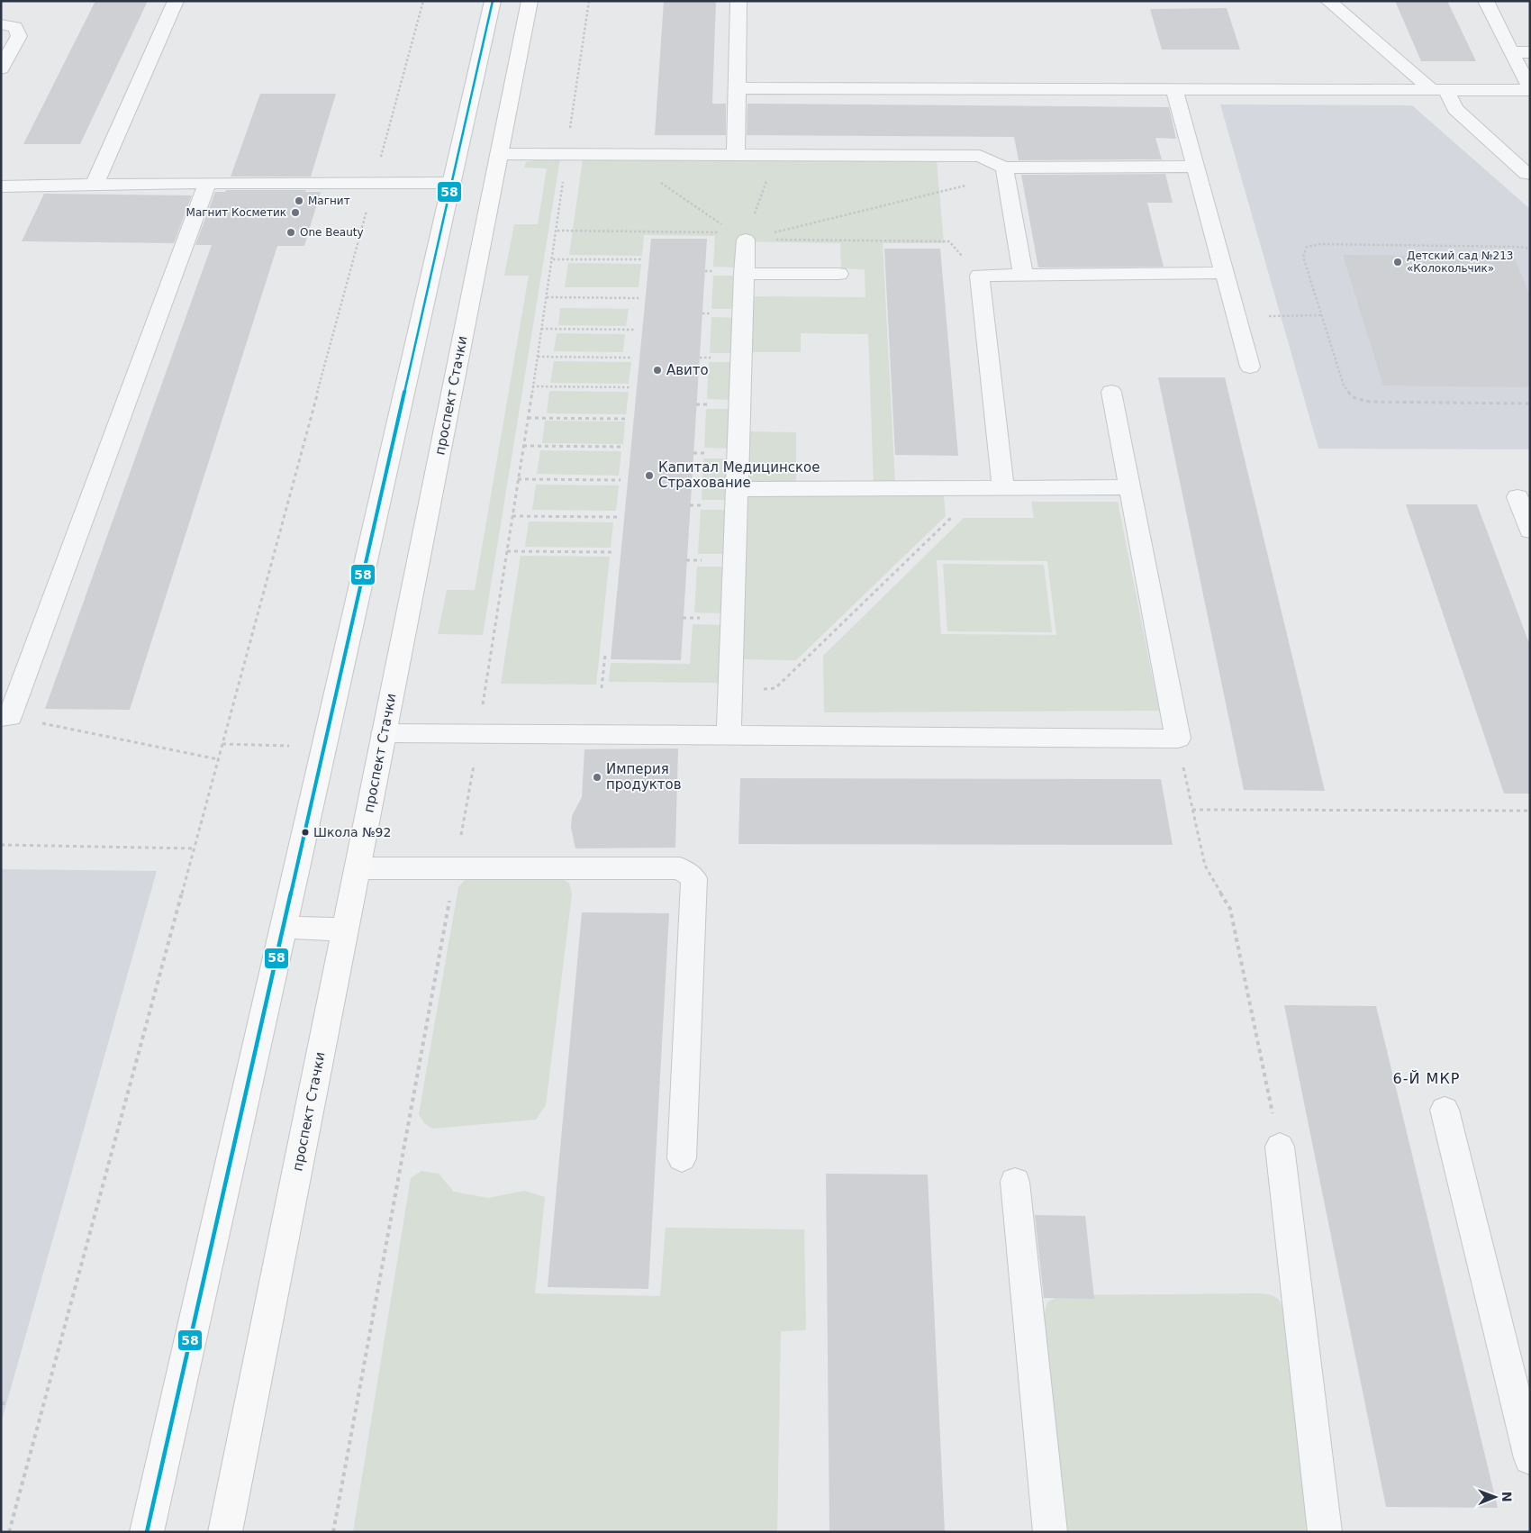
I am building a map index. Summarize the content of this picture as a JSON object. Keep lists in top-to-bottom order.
{
  "streets": {
    "main road": ["проспект Стачки"]
  },
  "districts": ["6-Й МКР"],
  "places": [
    "Магнит",
    "Магнит Косметик",
    "One Beauty",
    "Детский сад №213 «Колокольчик»",
    "Авито",
    "Капитал Медицинское Страхование",
    "Империя продуктов",
    "Школа №92"
  ],
  "lines": ["transit line 58"],
  "north": "right"
}
